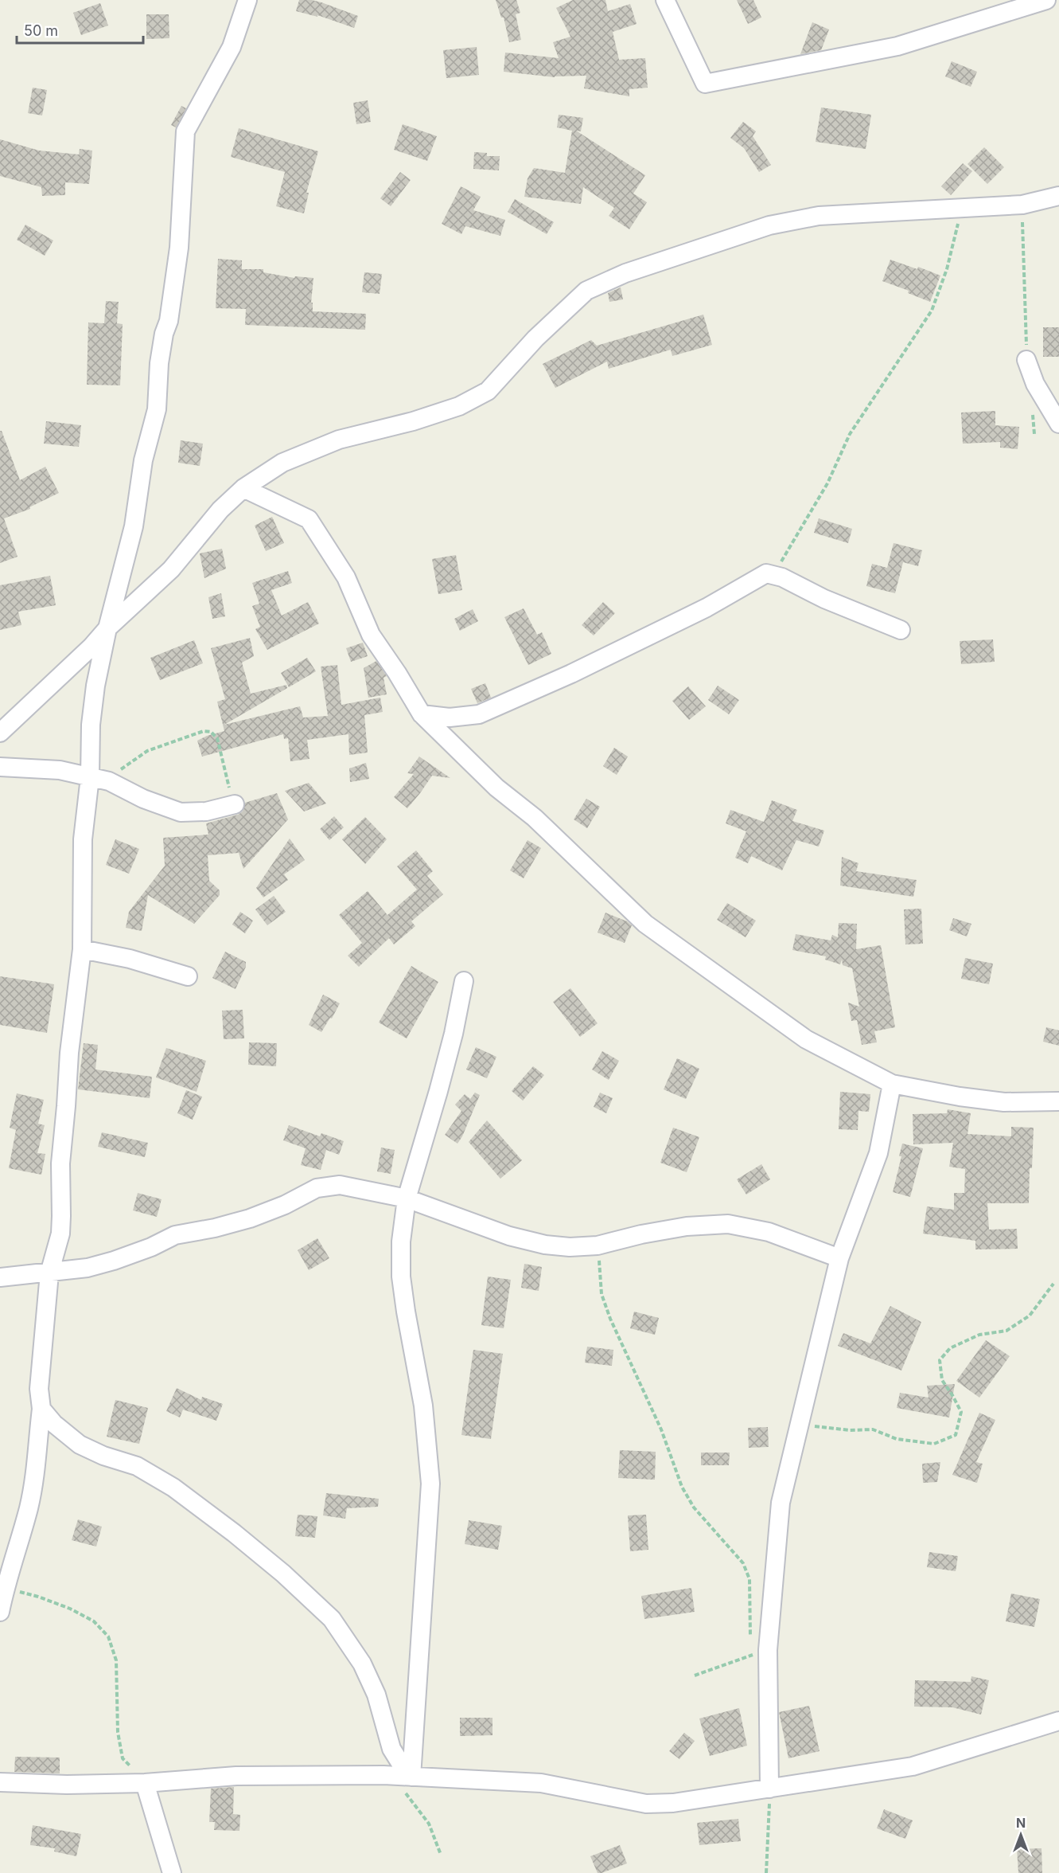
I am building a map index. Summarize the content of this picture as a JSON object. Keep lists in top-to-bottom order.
{
  "scale_bar": "50 m",
  "north": "top"
}
